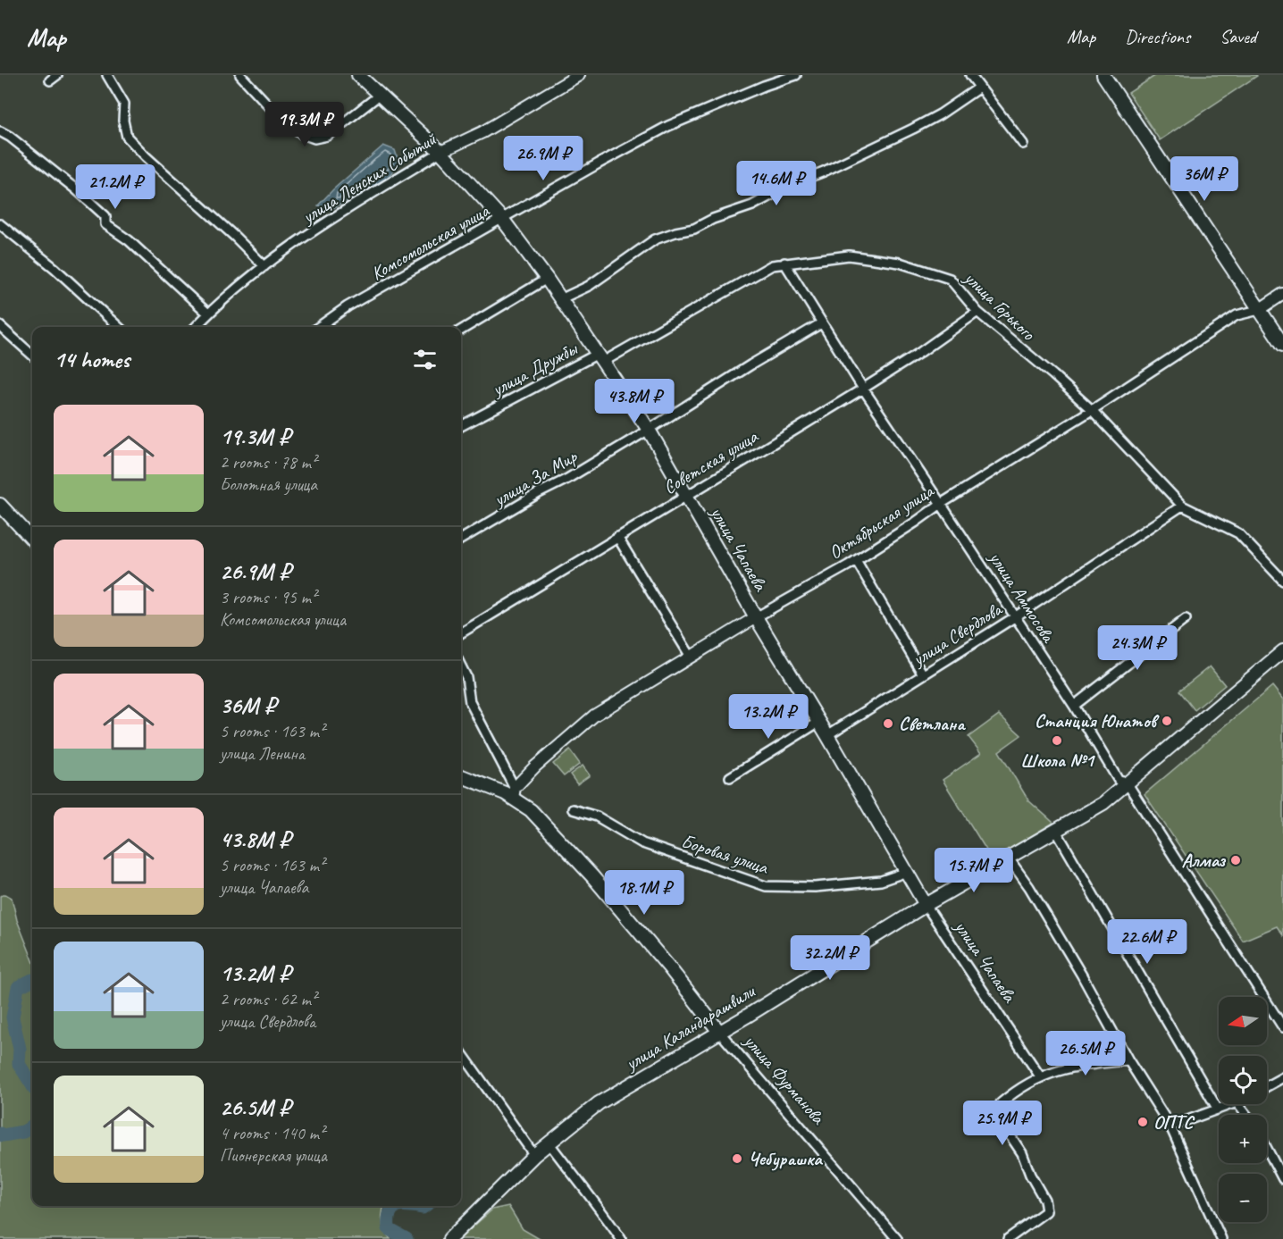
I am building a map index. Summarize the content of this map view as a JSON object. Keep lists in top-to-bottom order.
{
  "streets": {
    "main road": ["улица Чапаева", "улица Каландарашвили", "улица Фурманова"],
    "street": [
      "улица Ленских Событий",
      "Комсомольская улица",
      "улица Горького",
      "улица Дружбы",
      "Советская улица",
      "улица За Мир",
      "Октябрьская улица",
      "улица Аммосова",
      "улица Свердлова",
      "Боровая улица"
    ]
  },
  "crossings": [
    ["улица Ленских Событий", "улица Чапаева"],
    ["Комсомольская улица", "улица Чапаева"],
    ["улица Горького", "улица Дружбы"],
    ["улица Горького", "Советская улица"],
    ["улица Горького", "Октябрьская улица"],
    ["улица Горького", "улица Чапаева"],
    ["улица Горького", "улица Аммосова"],
    ["улица Горького", "улица Свердлова"],
    ["улица Дружбы", "улица Чапаева"],
    ["Советская улица", "улица Чапаева"],
    ["Советская улица", "улица Аммосова"],
    ["улица За Мир", "улица Чапаева"],
    ["улица За Мир", "улица Аммосова"],
    ["Октябрьская улица", "улица Чапаева"],
    ["Октябрьская улица", "улица Аммосова"],
    ["Октябрьская улица", "улица Фурманова"],
    ["улица Чапаева", "улица Свердлова"],
    ["улица Чапаева", "Боровая улица"],
    ["улица Чапаева", "улица Каландарашвили"],
    ["улица Аммосова", "улица Свердлова"],
    ["улица Аммосова", "улица Каландарашвили"],
    ["улица Каландарашвили", "улица Фурманова"]
  ],
  "places": [
    "Станция Юнатов",
    "Светлана",
    "Школа №1",
    "Алмаз",
    "ОПТС",
    "Чебурашка"
  ],
  "north": "left",
  "page": {
    "header": "Map",
    "nav": ["Map", "Directions", "Saved"],
    "price": [
      "19.3M ₽",
      "26.9M ₽",
      "36M ₽",
      "14.6M ₽",
      "21.2M ₽",
      "43.8M ₽",
      "24.3M ₽",
      "13.2M ₽",
      "15.7M ₽",
      "18.1M ₽",
      "22.6M ₽",
      "32.2M ₽",
      "26.5M ₽",
      "25.9M ₽"
    ],
    "heading": "14 homes",
    "list": [
      {
        "name": "19.3M ₽",
        "note": "2 rooms · 78 m² · Болотная улица"
      },
      {
        "name": "26.9M ₽",
        "note": "3 rooms · 95 m² · Комсомольская улица"
      },
      {
        "name": "36M ₽",
        "note": "5 rooms · 163 m² · улица Ленина"
      },
      {
        "name": "43.8M ₽",
        "note": "5 rooms · 163 m² · улица Чапаева"
      },
      {
        "name": "13.2M ₽",
        "note": "2 rooms · 62 m² · улица Свердлова"
      },
      {
        "name": "26.5M ₽",
        "note": "4 rooms · 140 m² · Пионерская улица"
      }
    ],
    "map_buttons": ["+", "−"]
  }
}
